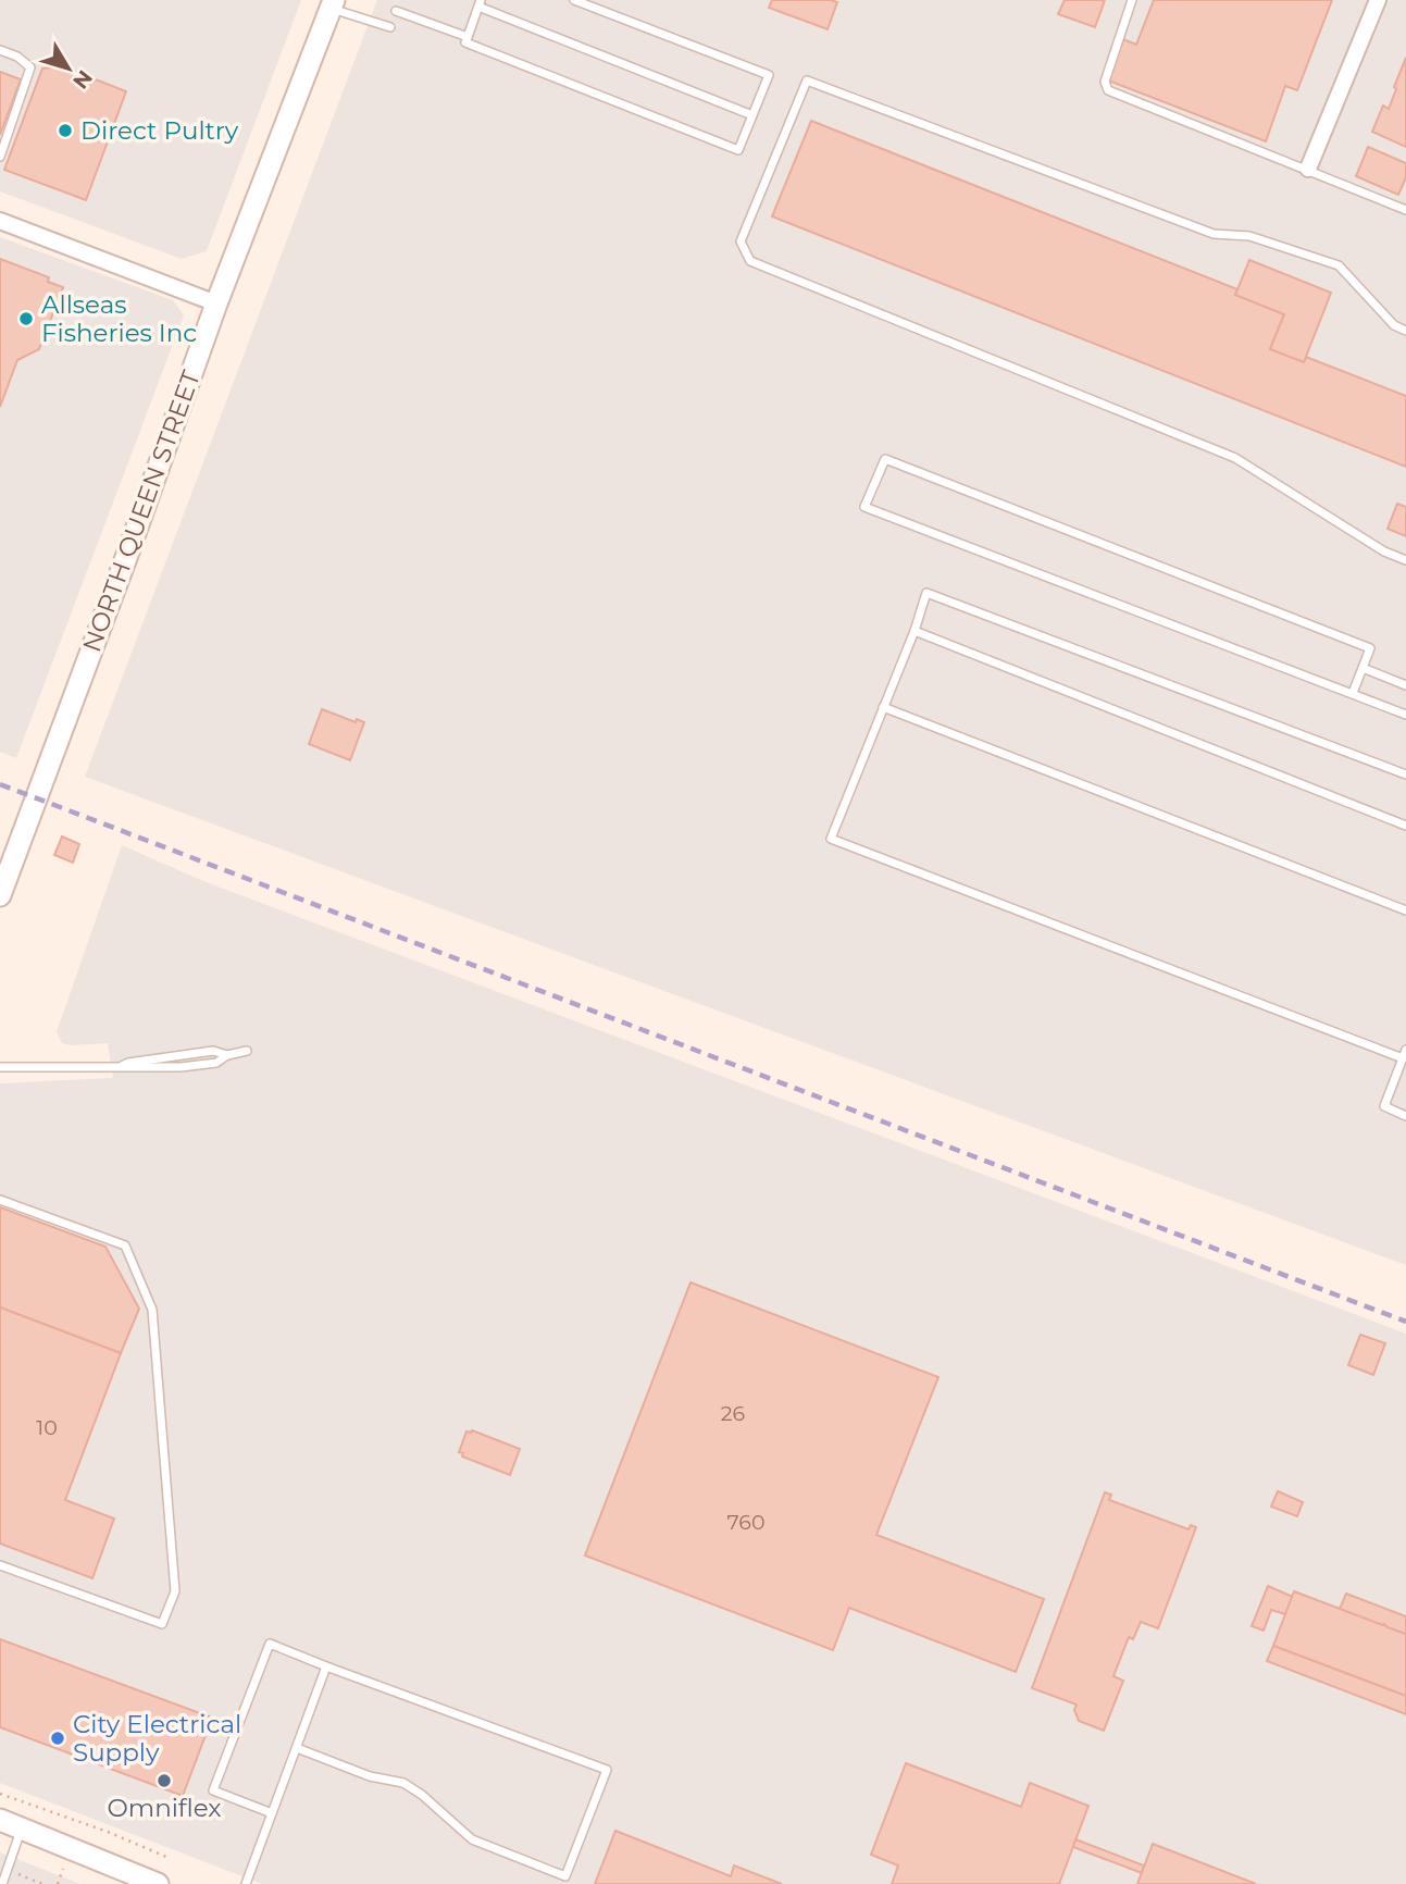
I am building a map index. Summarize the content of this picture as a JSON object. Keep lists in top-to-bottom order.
{
  "streets": {
    "main road": ["NORTH QUEEN STREET"]
  },
  "places": [
    "Direct Pultry",
    "Allseas Fisheries Inc",
    "City Electrical Supply",
    "Omniflex"
  ],
  "house_numbers": ["26", "10", "760"],
  "north": "bottom right"
}
